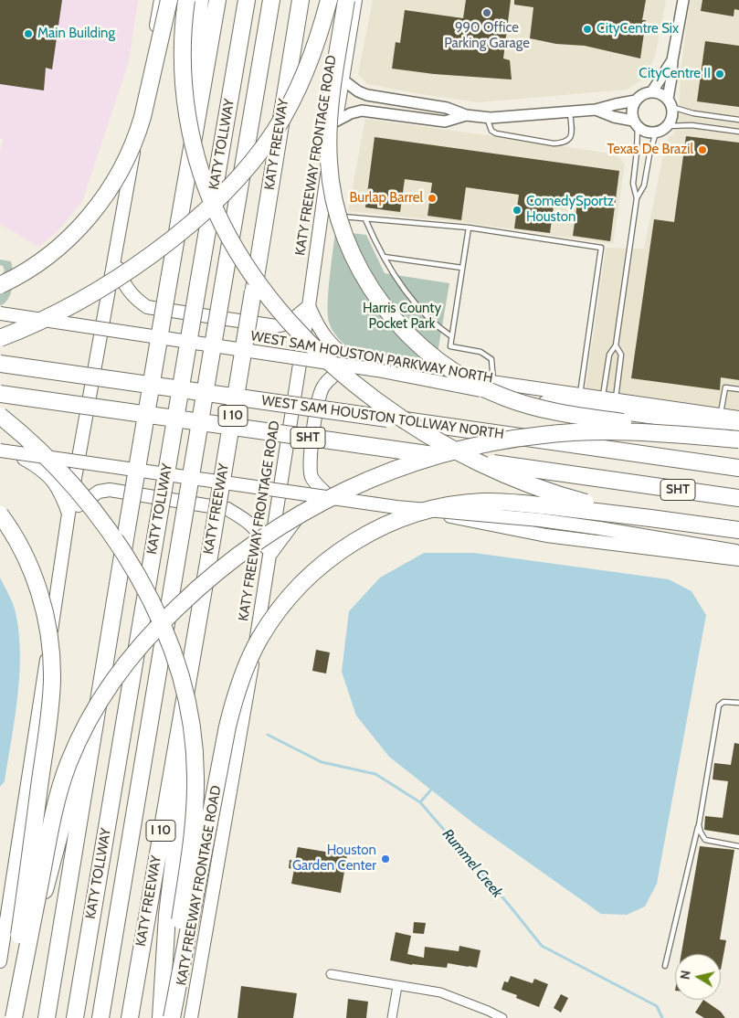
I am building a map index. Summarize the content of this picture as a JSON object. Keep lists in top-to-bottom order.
{
  "streets": {
    "highway": [
      "KATY TOLLWAY",
      "KATY FREEWAY",
      "I 10",
      "WEST SAM HOUSTON TOLLWAY NORTH",
      "SHT"
    ],
    "main road": ["KATY FREEWAY FRONTAGE ROAD", "WEST SAM HOUSTON PARKWAY NORTH"]
  },
  "water": ["Rummel Creek"],
  "parks": ["Harris County Pocket Park"],
  "places": [
    "990 Office Parking Garage",
    "CityCentre Six",
    "Main Building",
    "CityCentre II",
    "Texas De Brazil",
    "Burlap Barrel",
    "ComedySportz Houston",
    "Houston Garden Center"
  ],
  "north": "left"
}
